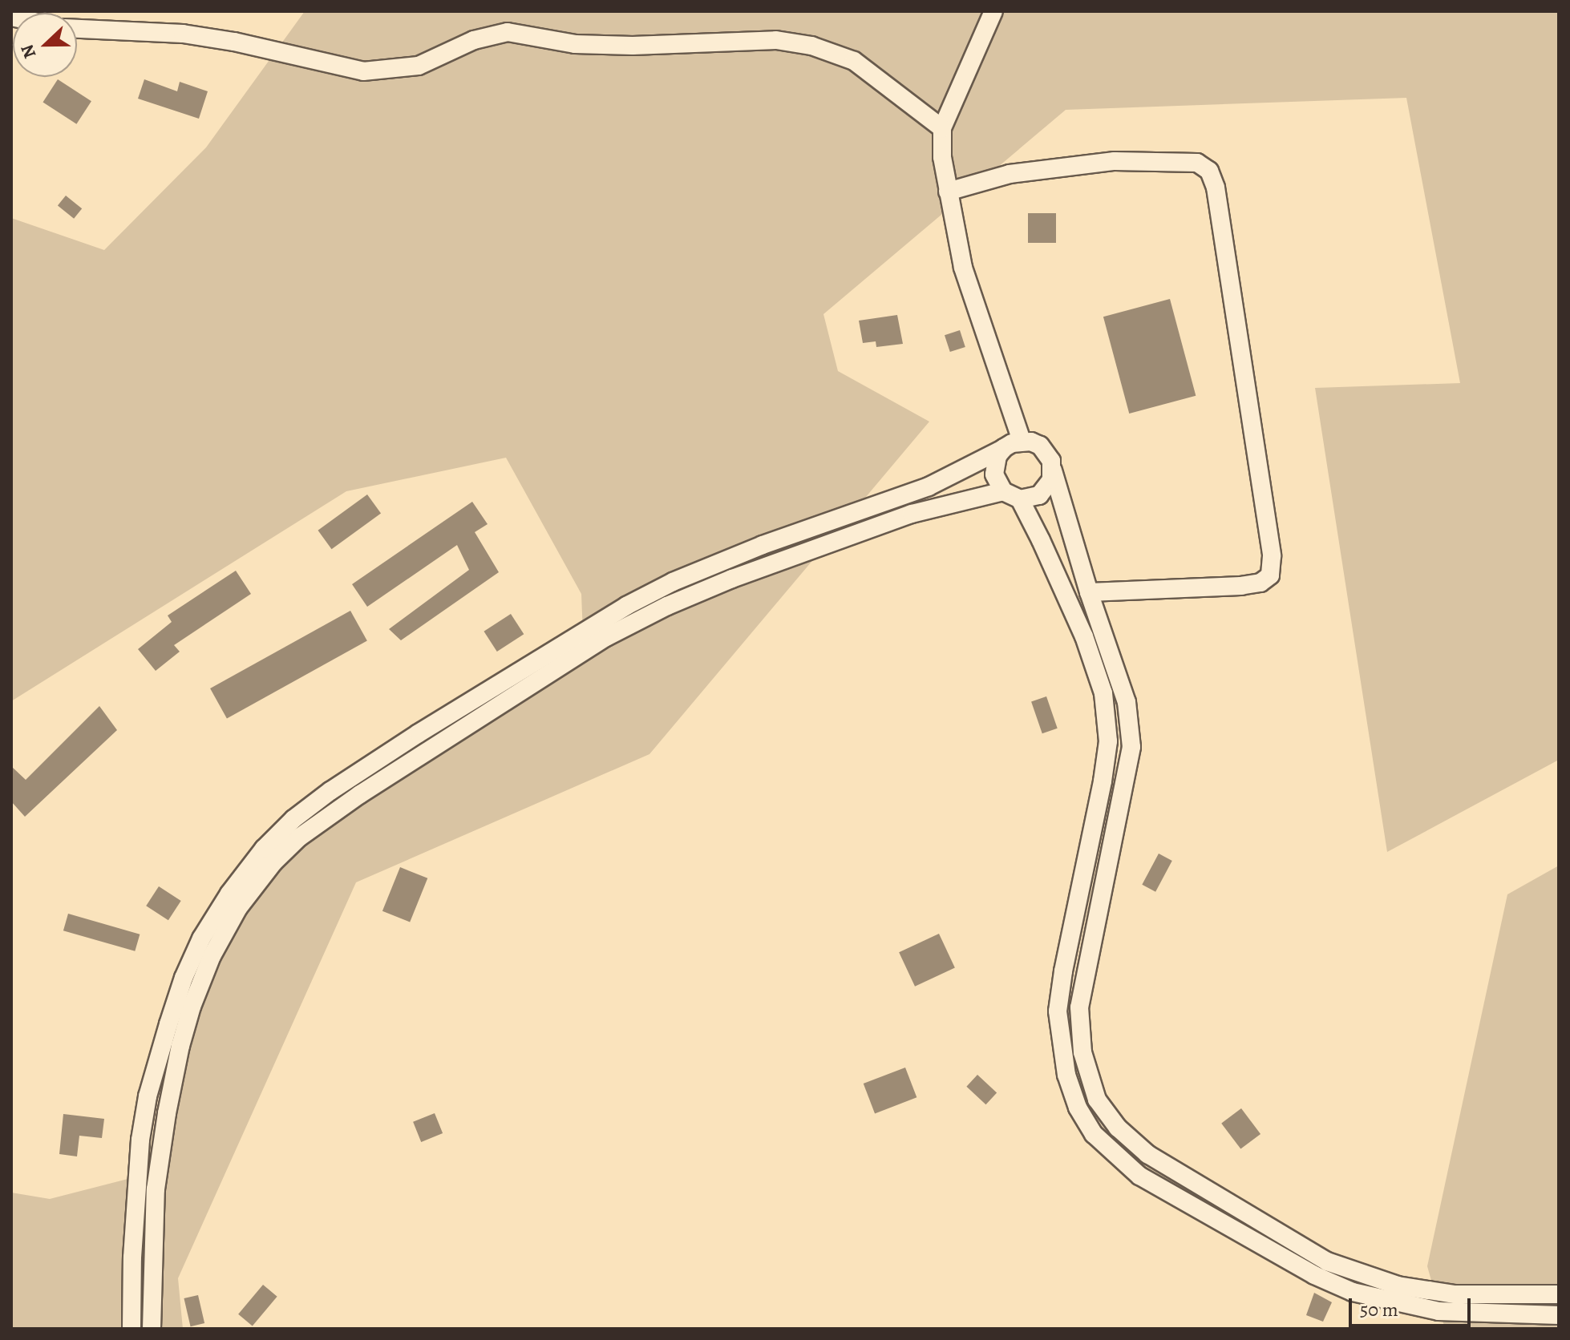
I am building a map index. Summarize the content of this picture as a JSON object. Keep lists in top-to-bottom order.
{
  "scale_bar": "50 m",
  "north": "left"
}
